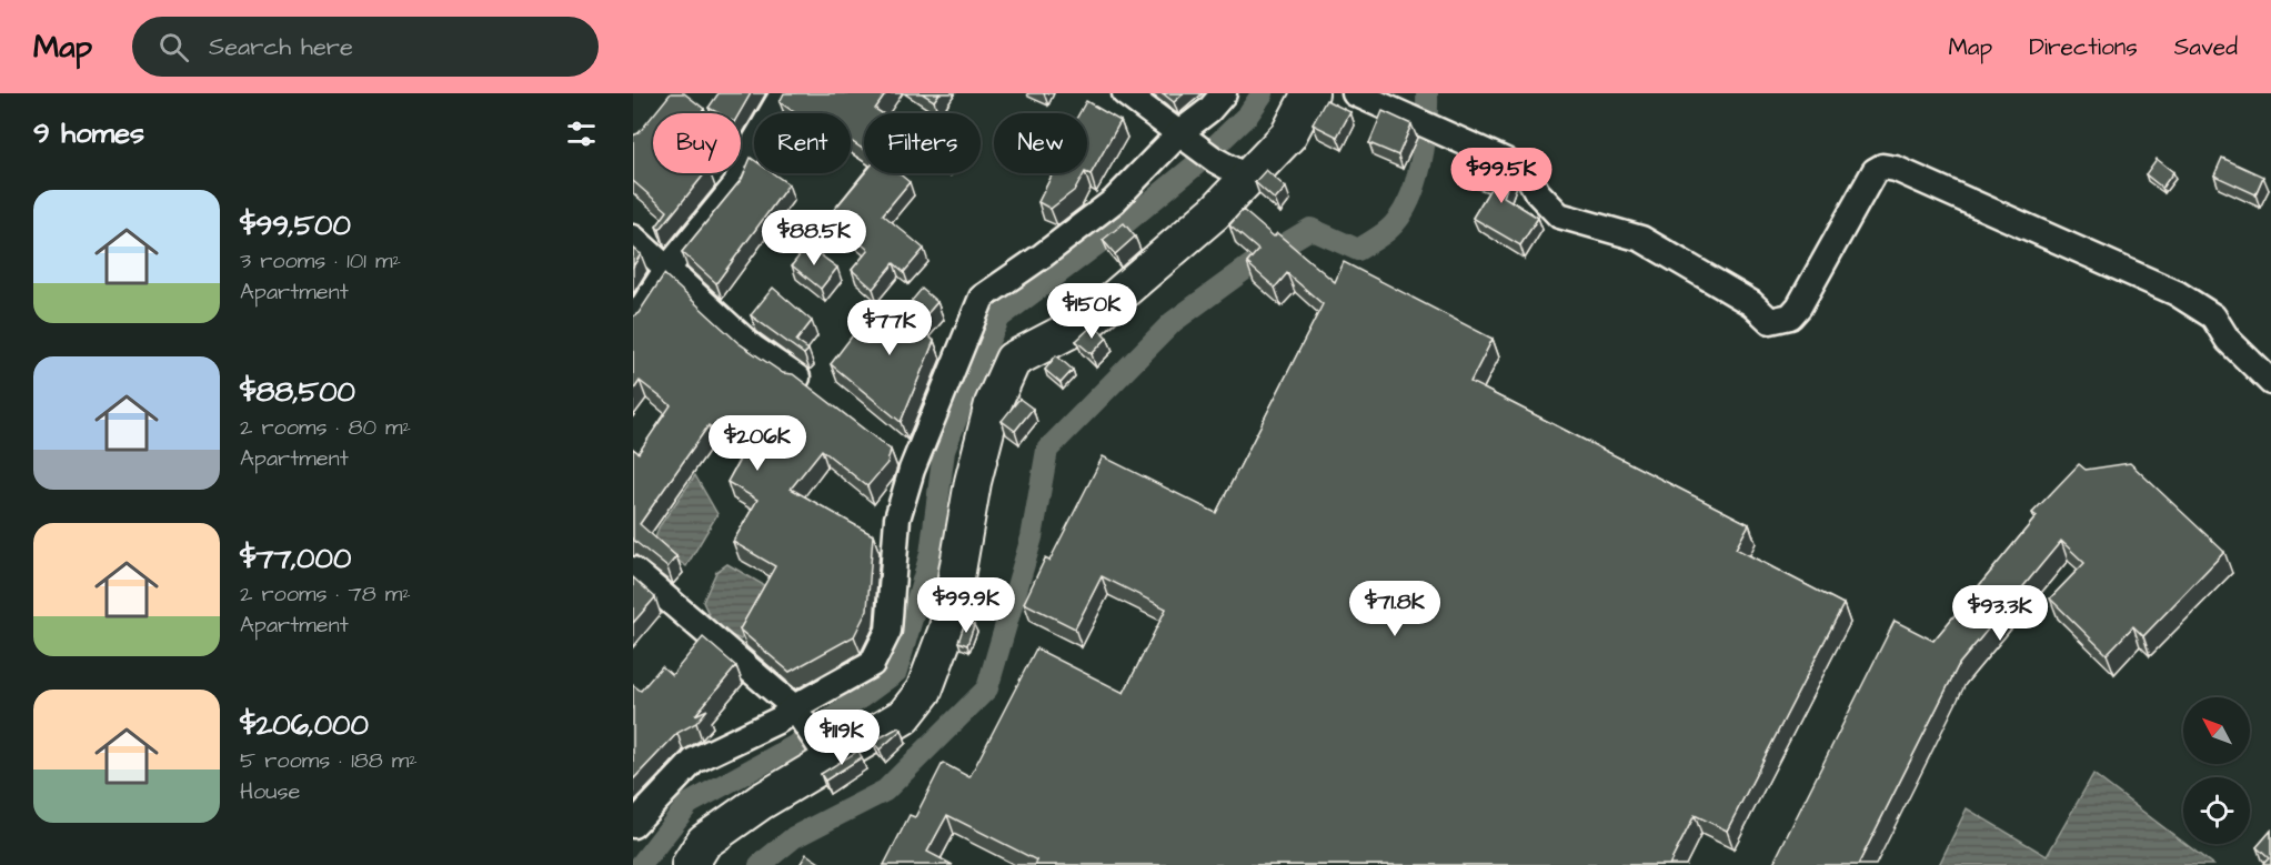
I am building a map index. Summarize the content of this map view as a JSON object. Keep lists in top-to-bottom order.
{
  "north": "top left",
  "page": {
    "header": "Map",
    "search": "Search here",
    "nav": ["Map", "Directions", "Saved"],
    "heading": "9 homes",
    "chip": [
      "Buy",
      "Rent",
      "Filters",
      "New"
    ],
    "price": [
      "$99.5K",
      "$88.5K",
      "$150K",
      "$77K",
      "$206K",
      "$99.9K",
      "$71.8K",
      "$93.3K",
      "$119K"
    ],
    "list": [
      {
        "name": "$99,500",
        "note": "3 rooms · 101 m² · Apartment"
      },
      {
        "name": "$88,500",
        "note": "2 rooms · 80 m² · Apartment"
      },
      {
        "name": "$77,000",
        "note": "2 rooms · 78 m² · Apartment"
      },
      {
        "name": "$206,000",
        "note": "5 rooms · 188 m² · House"
      }
    ]
  }
}
